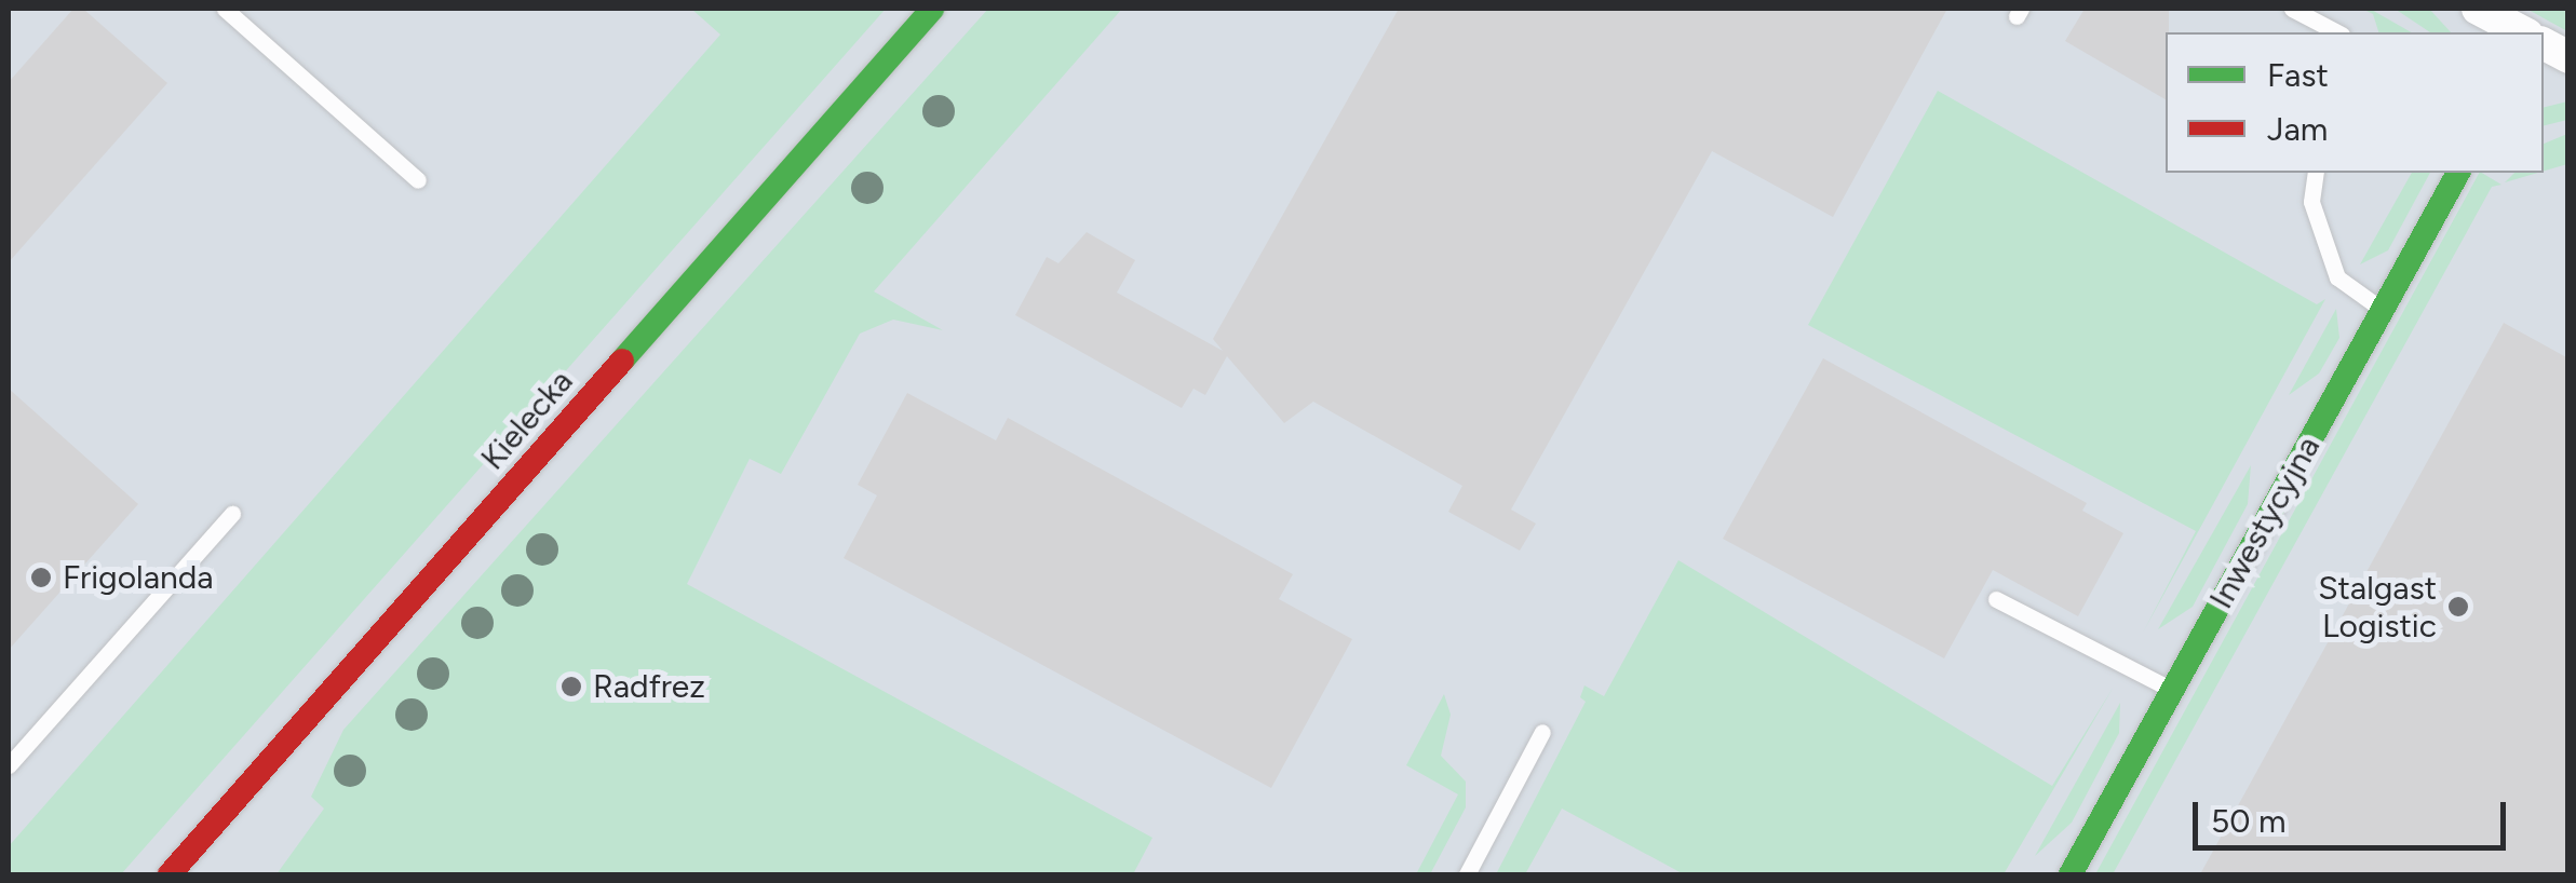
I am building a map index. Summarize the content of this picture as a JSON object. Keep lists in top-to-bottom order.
{
  "streets": {
    "main road": ["Kielecka", "Inwestycyjna"]
  },
  "places": ["Frigolanda", "Stalgast Logistic", "Radfrez"],
  "legend": ["Fast", "Jam"],
  "scale_bar": "50 m"
}
